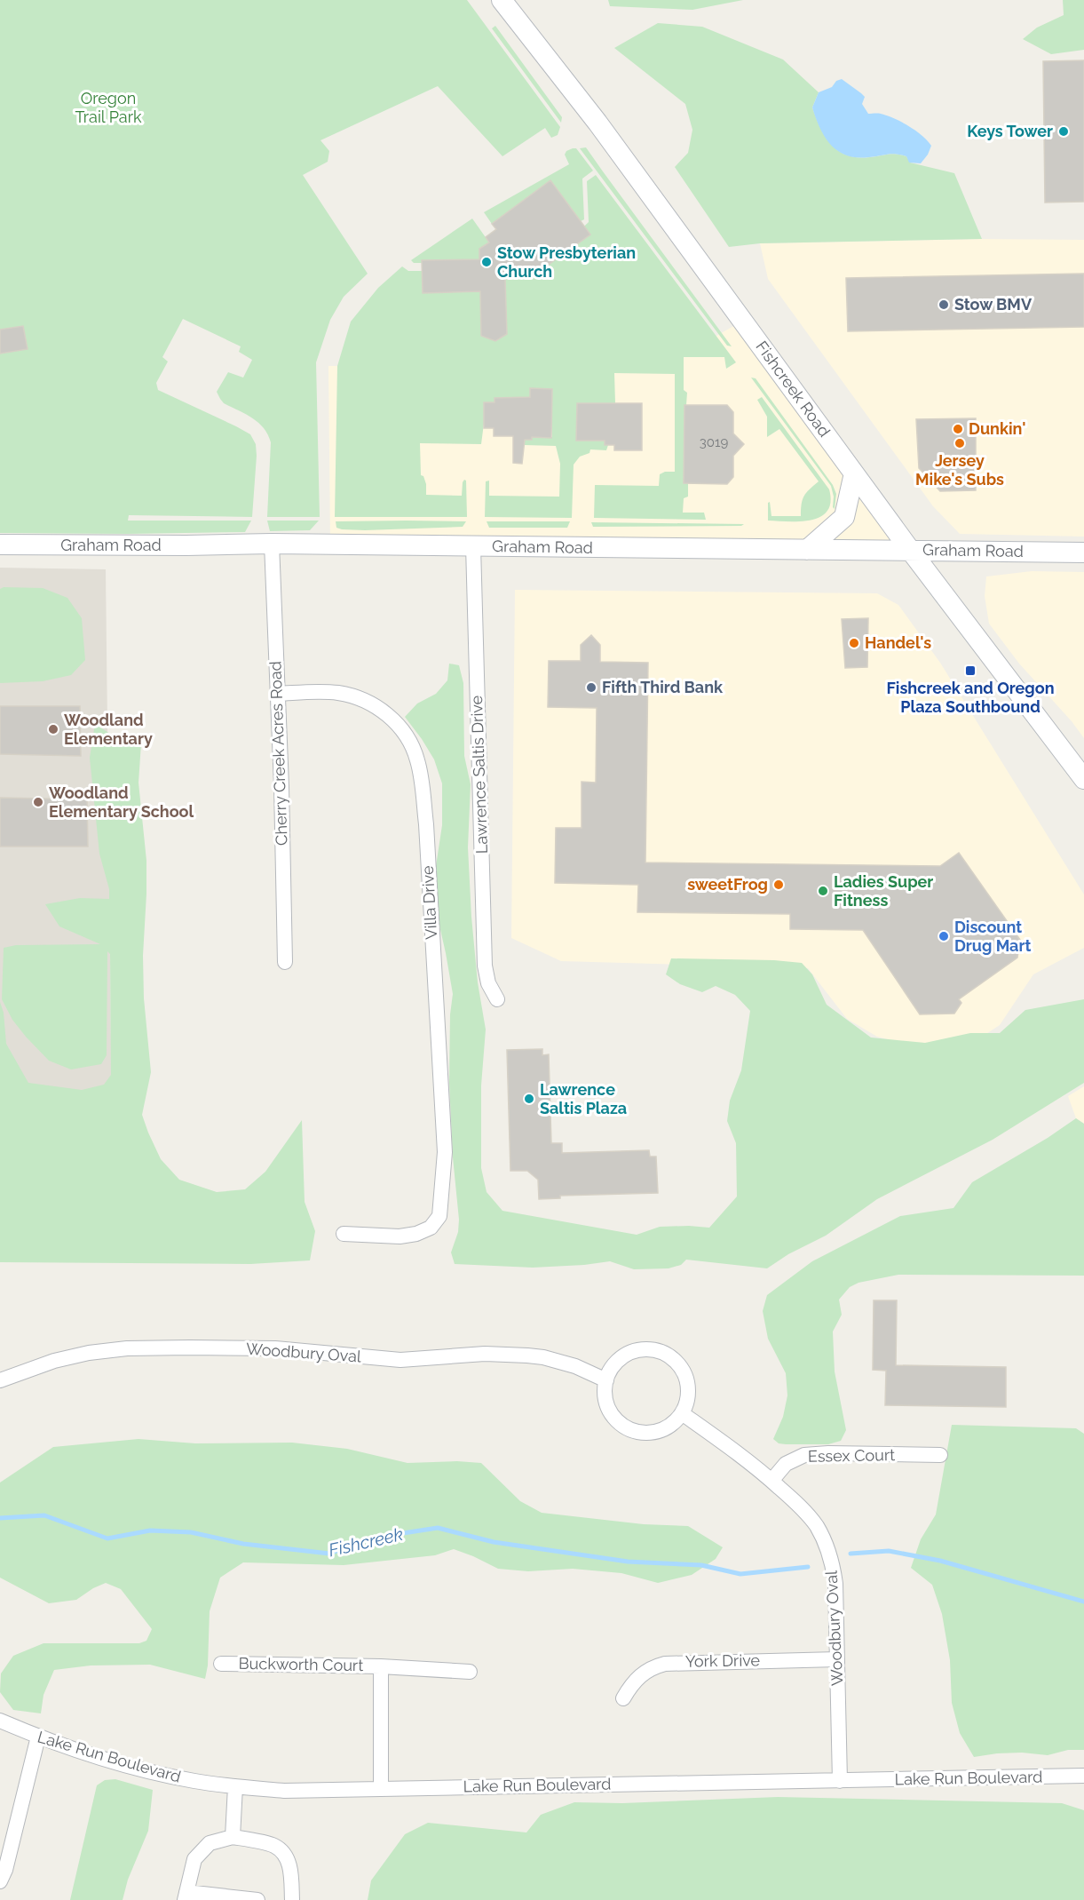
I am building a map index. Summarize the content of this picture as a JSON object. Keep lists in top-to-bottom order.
{
  "streets": {
    "main road": ["Fishcreek Road", "Graham Road"],
    "street": [
      "Cherry Creek Acres Road",
      "Lawrence Saltis Drive",
      "Villa Drive",
      "Woodbury Oval",
      "Essex Court",
      "York Drive",
      "Buckworth Court",
      "Lake Run Boulevard"
    ]
  },
  "crossings": [
    ["Fishcreek Road", "Graham Road"],
    ["Graham Road", "Cherry Creek Acres Road"],
    ["Graham Road", "Lawrence Saltis Drive"],
    ["Cherry Creek Acres Road", "Villa Drive"],
    ["Woodbury Oval", "Essex Court"],
    ["Woodbury Oval", "York Drive"],
    ["Woodbury Oval", "Lake Run Boulevard"],
    ["Buckworth Court", "Lake Run Boulevard"]
  ],
  "water": ["Fishcreek"],
  "parks": ["Oregon Trail Park"],
  "places": {
    "other": [
      "Keys Tower",
      "Stow Presbyterian Church",
      "Stow BMV",
      "Dunkin'",
      "Jersey Mike's Subs",
      "Handel's",
      "Fifth Third Bank",
      "Woodland Elementary",
      "Woodland Elementary School",
      "sweetFrog",
      "Ladies Super Fitness",
      "Discount Drug Mart",
      "Lawrence Saltis Plaza"
    ],
    "transit": ["Fishcreek and Oregon Plaza Southbound"]
  },
  "house_numbers": ["3019"]
}
